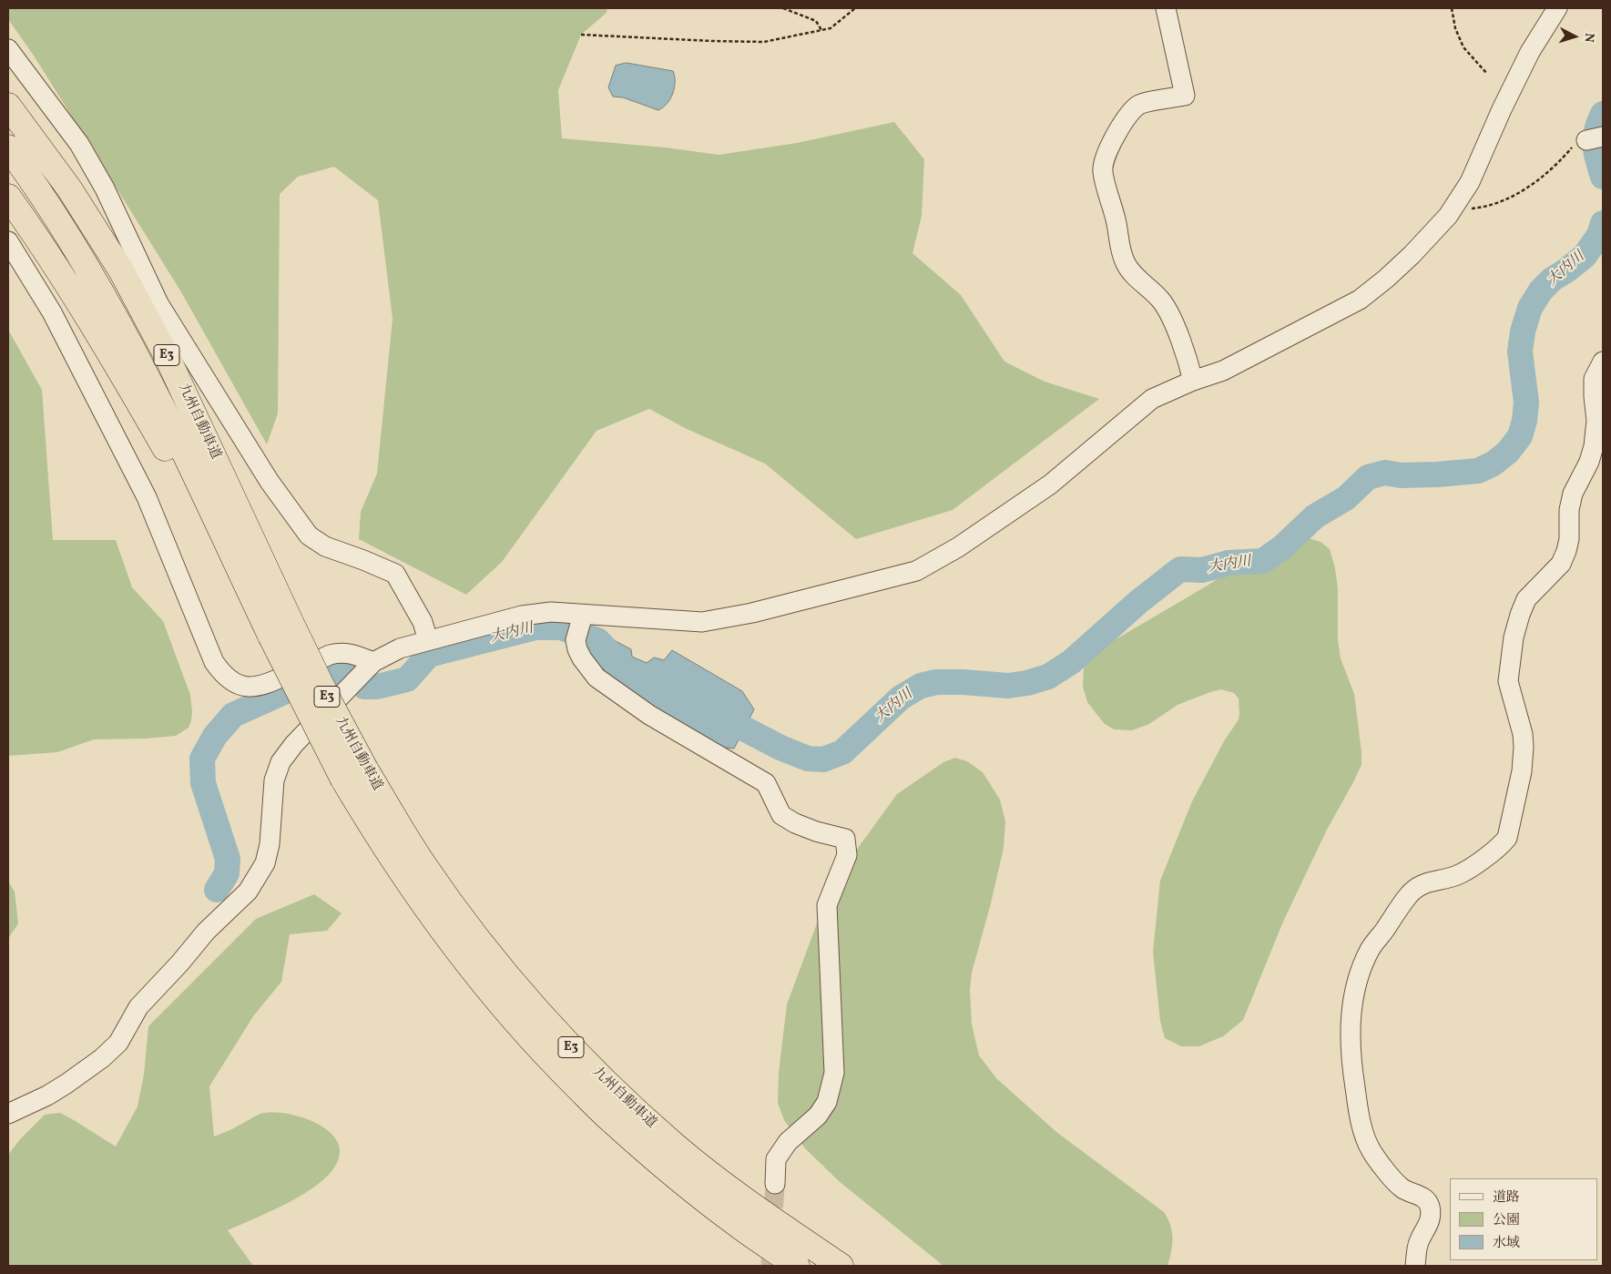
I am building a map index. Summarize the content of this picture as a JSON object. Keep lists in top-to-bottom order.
{
  "streets": {
    "highway": ["E3", "九州自動車道"]
  },
  "water": ["大内川"],
  "legend": ["道路", "公園", "水域"],
  "north": "right"
}
